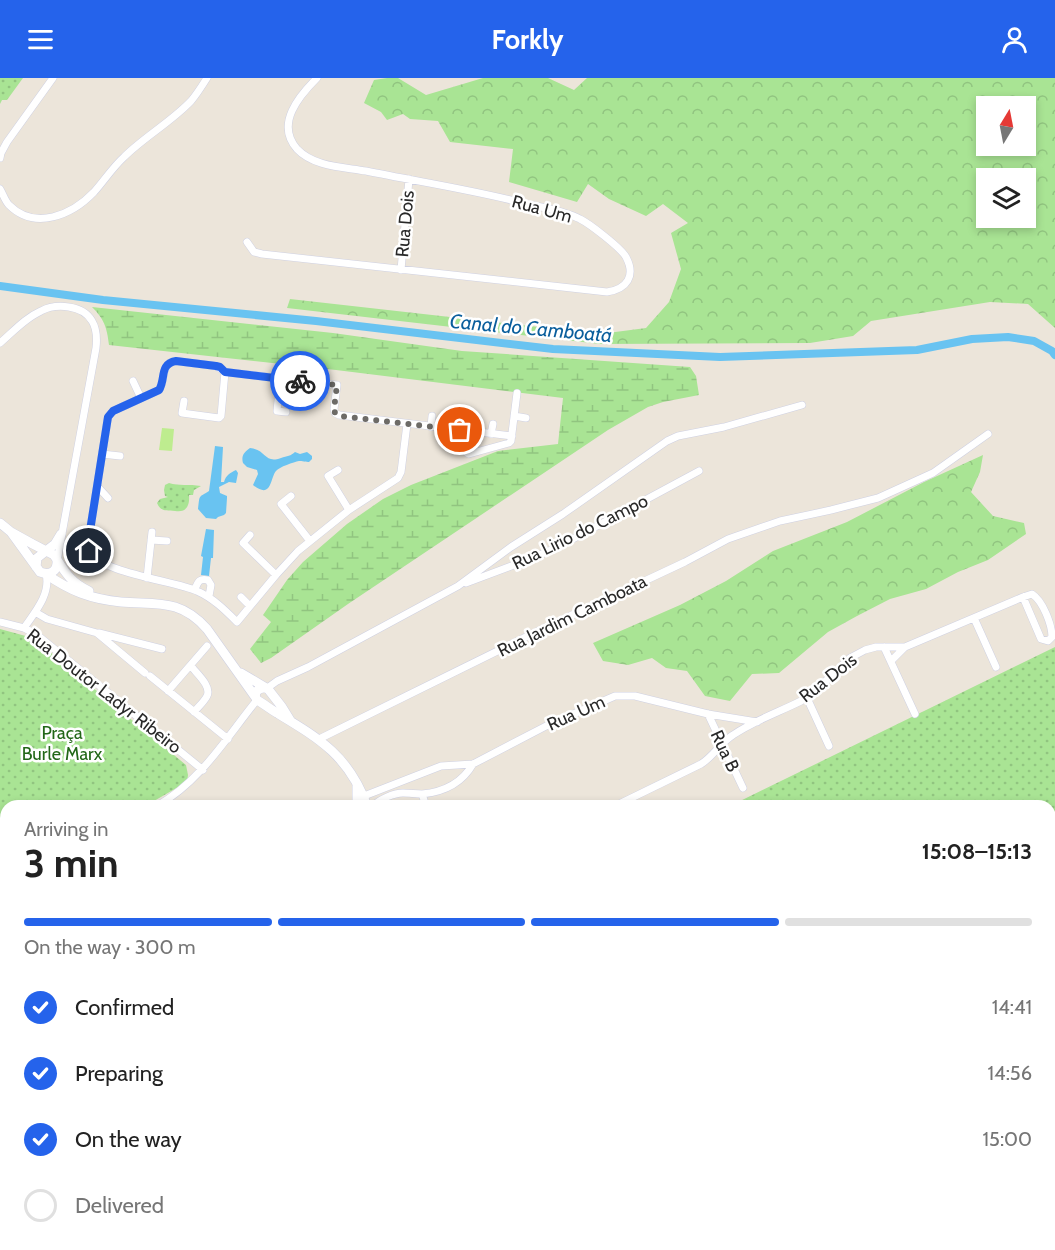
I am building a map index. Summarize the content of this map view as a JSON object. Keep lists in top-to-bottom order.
{
  "streets": {
    "street": [
      "Rua Um",
      "Rua Dois",
      "Rua Lirio do Campo",
      "Rua Jardim Camboata",
      "Rua Doutor Ladyr Ribeiro",
      "Rua B"
    ]
  },
  "crossings": [
    ["Rua Um", "Rua Dois"],
    ["Rua Um", "Rua B"],
    ["Rua Dois", "Rua B"]
  ],
  "water": ["Canal do Camboatá"],
  "parks": ["Praça Burle Marx"],
  "north": "top",
  "page": {
    "header": "Forkly",
    "heading": ["3 min", "Arriving in", "15:08–15:13"],
    "bar": "On the way · 300 m",
    "list": [
      ["Confirmed", "14:41"],
      ["Preparing", "14:56"],
      ["On the way", "15:00"],
      "Delivered"
    ]
  }
}
